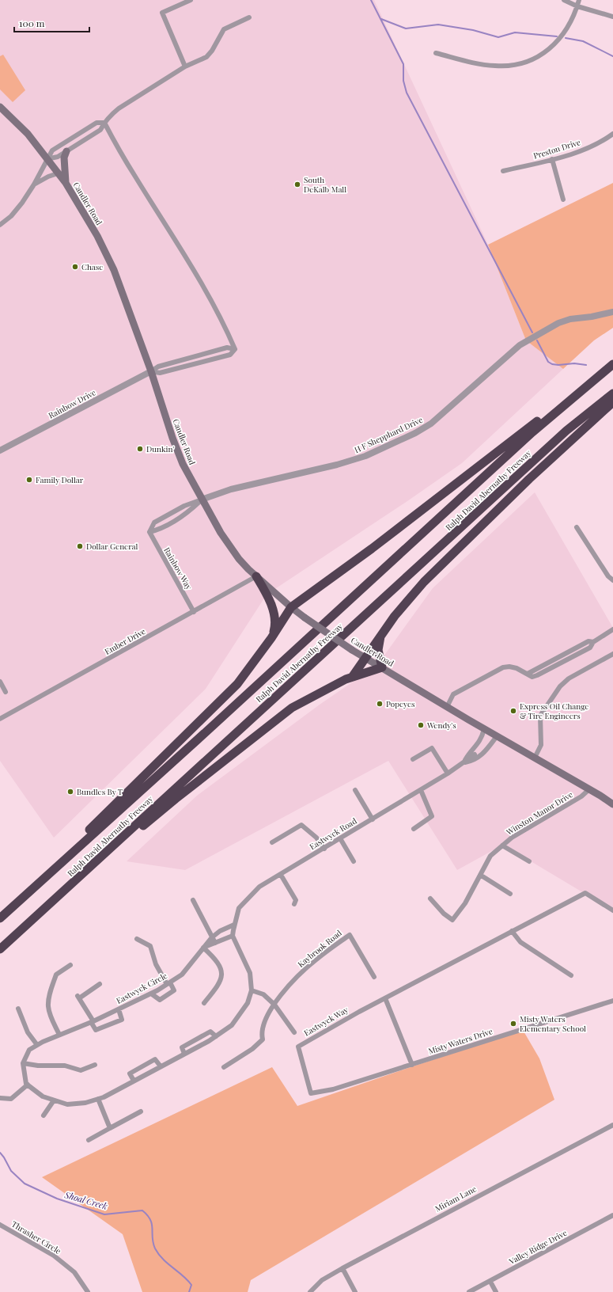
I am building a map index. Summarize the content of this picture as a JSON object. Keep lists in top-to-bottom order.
{
  "streets": {
    "highway": ["Ralph David Abernathy Freeway"],
    "main road": ["Candler Road"],
    "street": [
      "Preston Drive",
      "Rainbow Drive",
      "H F Shepphard Drive",
      "Rainbow Way",
      "Ember Drive",
      "Winston Manor Drive",
      "Eastwyck Road",
      "Kaybrook Road",
      "Eastwyck Circle",
      "Eastwyck Way",
      "Misty Waters Drive",
      "Miriam Lane",
      "Thrasher Circle",
      "Valley Ridge Drive"
    ]
  },
  "crossings": [
    ["Candler Road", "Rainbow Drive"],
    ["Candler Road", "H F Shepphard Drive"],
    ["Candler Road", "Ember Drive"],
    ["Candler Road", "Winston Manor Drive"],
    ["Candler Road", "Eastwyck Road"],
    ["Rainbow Way", "Ember Drive"],
    ["Eastwyck Road", "Eastwyck Circle"],
    ["Kaybrook Road", "Eastwyck Way"],
    ["Eastwyck Way", "Misty Waters Drive"]
  ],
  "water": ["Shoal Creek"],
  "places": [
    "South DeKalb Mall",
    "Chase",
    "Dunkin'",
    "Family Dollar",
    "Dollar General",
    "Popeyes",
    "Express Oil Change & Tire Engineers",
    "Wendy's",
    "Bundles By T",
    "Misty Waters Elementary School"
  ],
  "scale_bar": "100 m"
}
